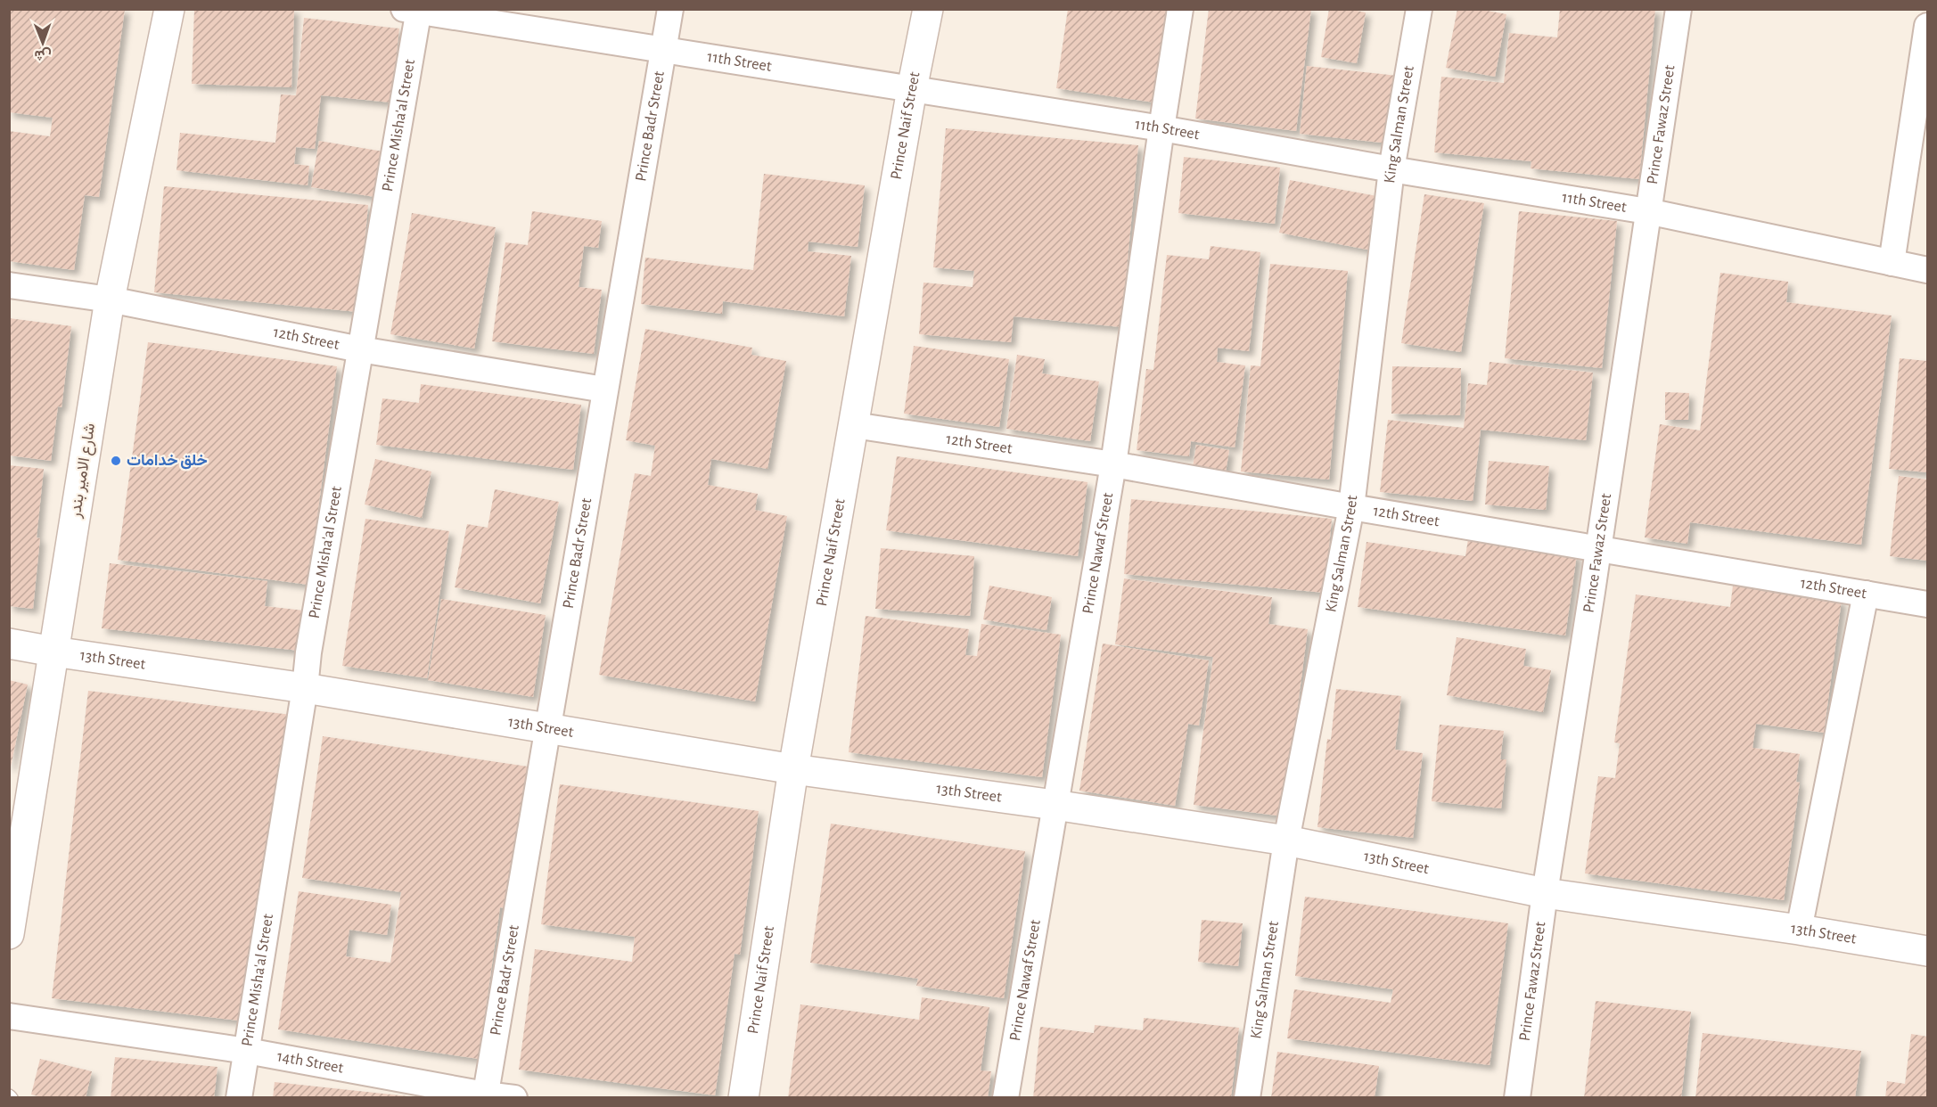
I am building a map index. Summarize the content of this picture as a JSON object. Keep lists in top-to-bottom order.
{
  "streets": {
    "street": [
      "11th Street",
      "Prince Fawaz Street",
      "Prince Misha'al Street",
      "Prince Naif Street",
      "King Salman Street",
      "Prince Badr Street",
      "12th Street",
      "شارع الامير بندر",
      "Prince Nawaf Street",
      "13th Street",
      "14th Street"
    ]
  },
  "crossings": [
    ["11th Street", "Prince Fawaz Street"],
    ["11th Street", "Prince Misha'al Street"],
    ["11th Street", "Prince Naif Street"],
    ["11th Street", "King Salman Street"],
    ["11th Street", "Prince Badr Street"],
    ["11th Street", "Prince Nawaf Street"],
    ["Prince Fawaz Street", "12th Street"],
    ["Prince Fawaz Street", "13th Street"],
    ["Prince Misha'al Street", "12th Street"],
    ["Prince Misha'al Street", "13th Street"],
    ["Prince Misha'al Street", "14th Street"],
    ["Prince Naif Street", "12th Street"],
    ["Prince Naif Street", "13th Street"],
    ["King Salman Street", "12th Street"],
    ["King Salman Street", "13th Street"],
    ["Prince Badr Street", "12th Street"],
    ["Prince Badr Street", "13th Street"],
    ["Prince Badr Street", "14th Street"],
    ["12th Street", "شارع الامير بندر"],
    ["12th Street", "Prince Nawaf Street"],
    ["شارع الامير بندر", "13th Street"],
    ["Prince Nawaf Street", "13th Street"]
  ],
  "places": ["خلق خدامات"],
  "north": "bottom"
}
